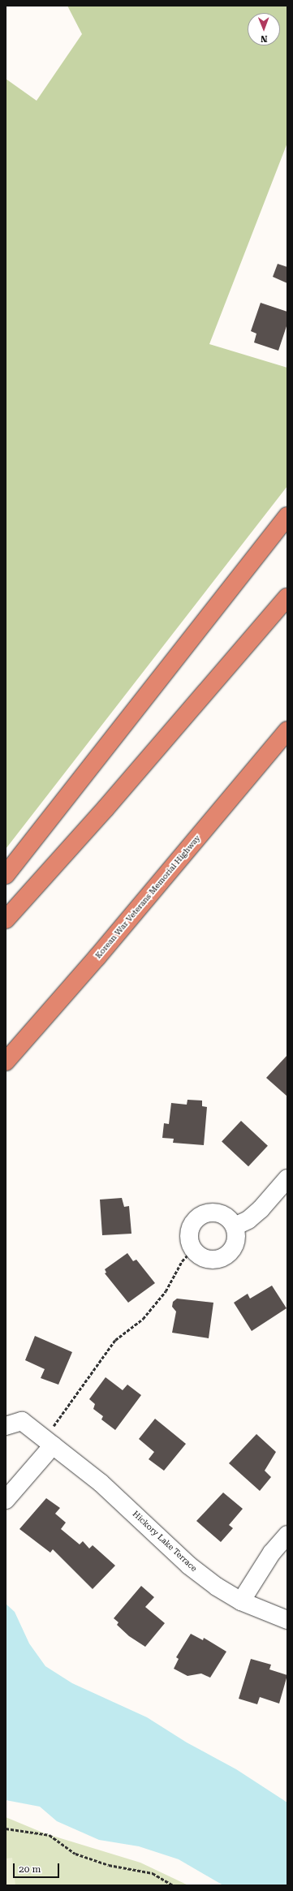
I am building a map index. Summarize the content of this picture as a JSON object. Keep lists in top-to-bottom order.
{
  "streets": {
    "highway": ["Korean War Veterans Memorial Highway"],
    "street": ["Hickory Lake Terrace"]
  },
  "scale_bar": "20 m",
  "north": "bottom"
}
